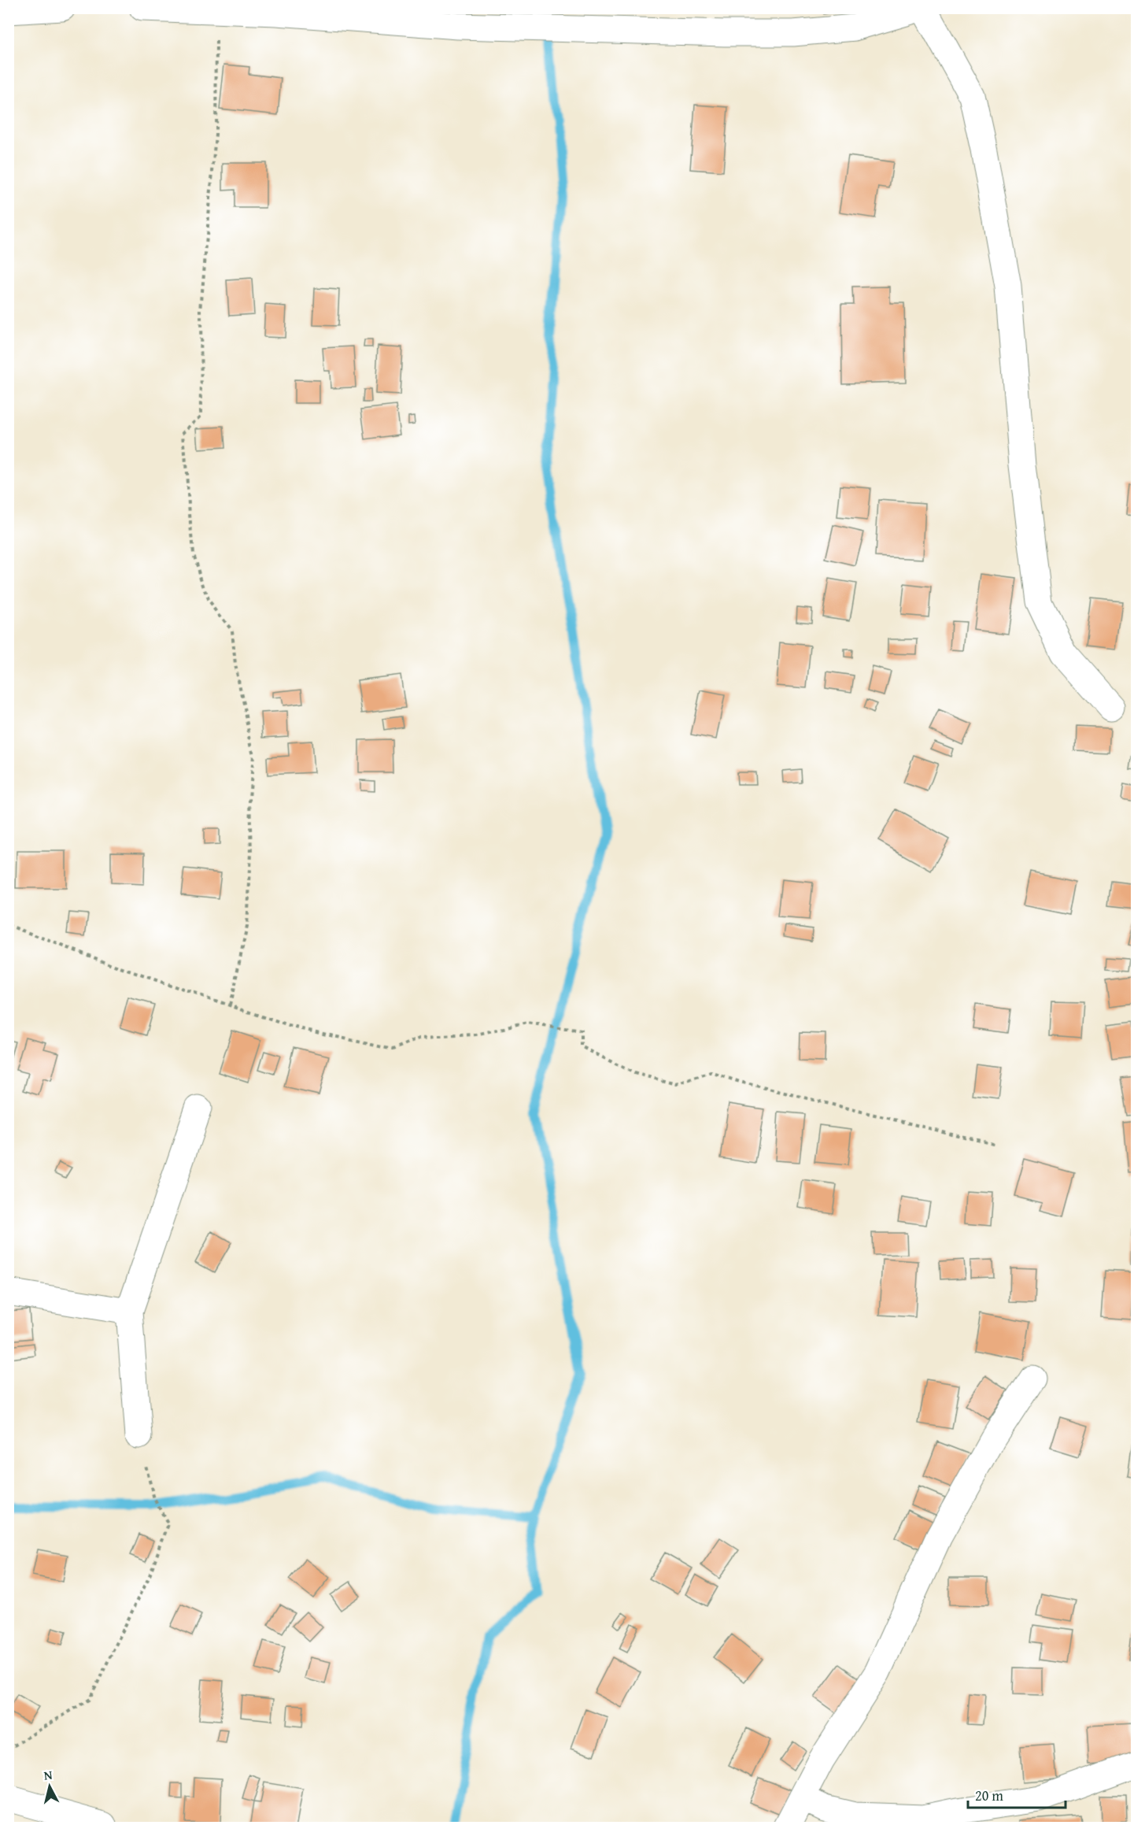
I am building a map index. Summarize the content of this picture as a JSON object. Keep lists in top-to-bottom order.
{
  "scale_bar": "20 m",
  "north": "top"
}
